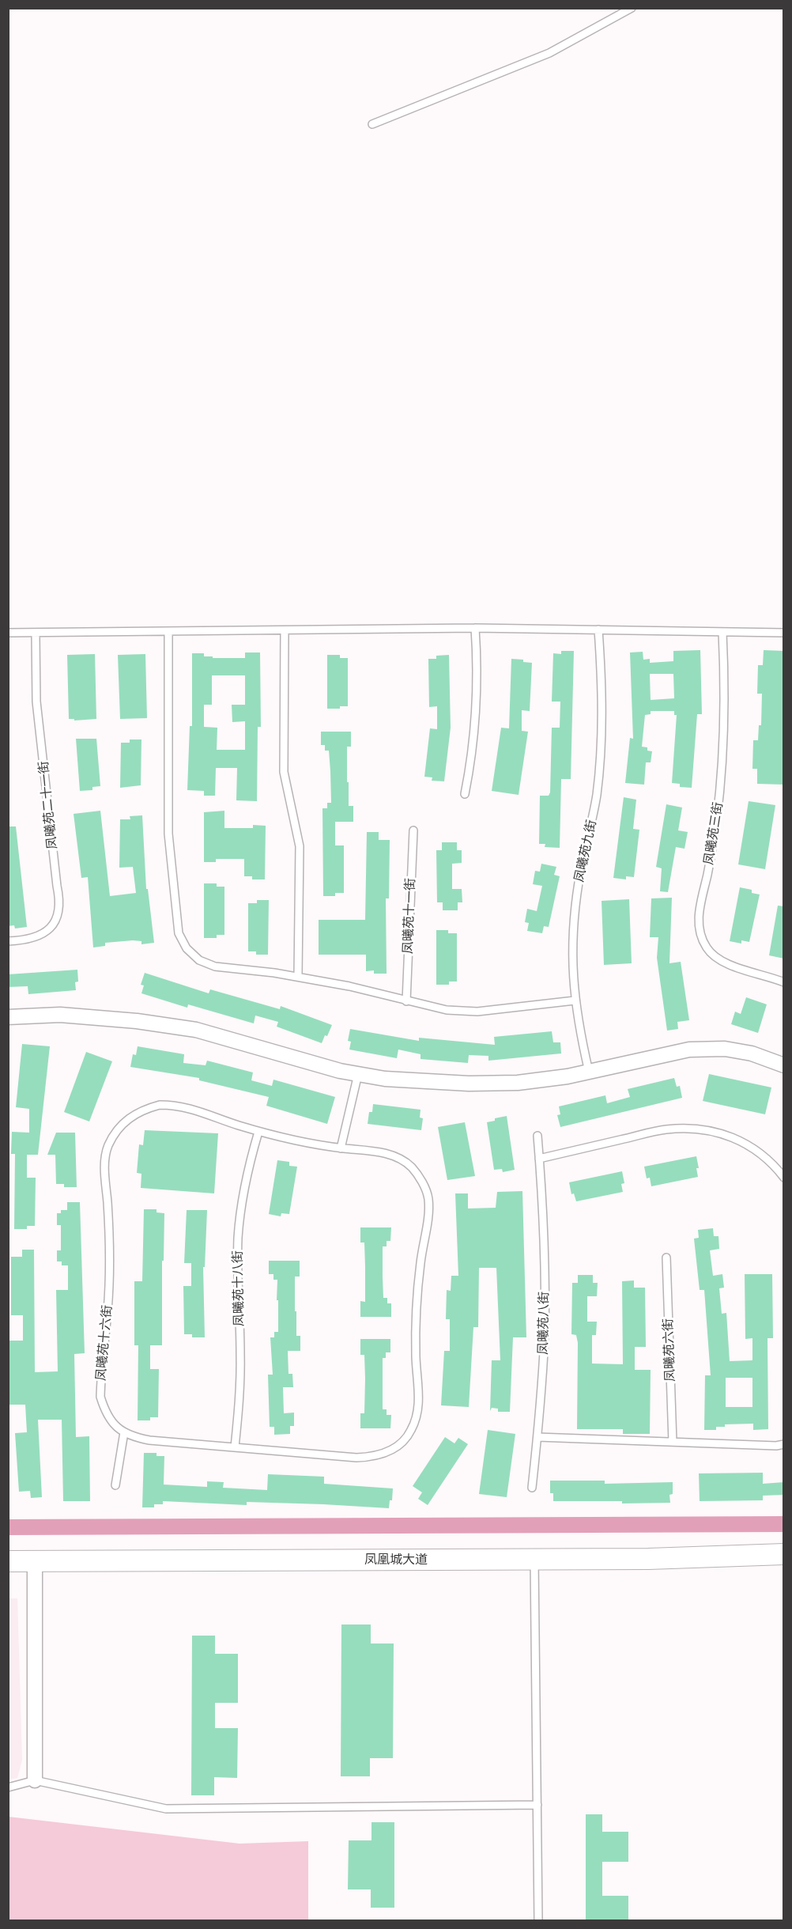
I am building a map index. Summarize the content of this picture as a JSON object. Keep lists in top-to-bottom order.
{
  "streets": {
    "main road": ["凤凰城大道"],
    "lane": [
      "凤曦苑二十一街",
      "凤曦苑三街",
      "凤曦苑九街",
      "凤曦苑十一街",
      "凤曦苑十八街",
      "凤曦苑八街",
      "凤曦苑十六街",
      "凤曦苑六街"
    ]
  },
  "crossings": [
    ["凤曦苑十八街", "凤曦苑十六街"]
  ]
}
